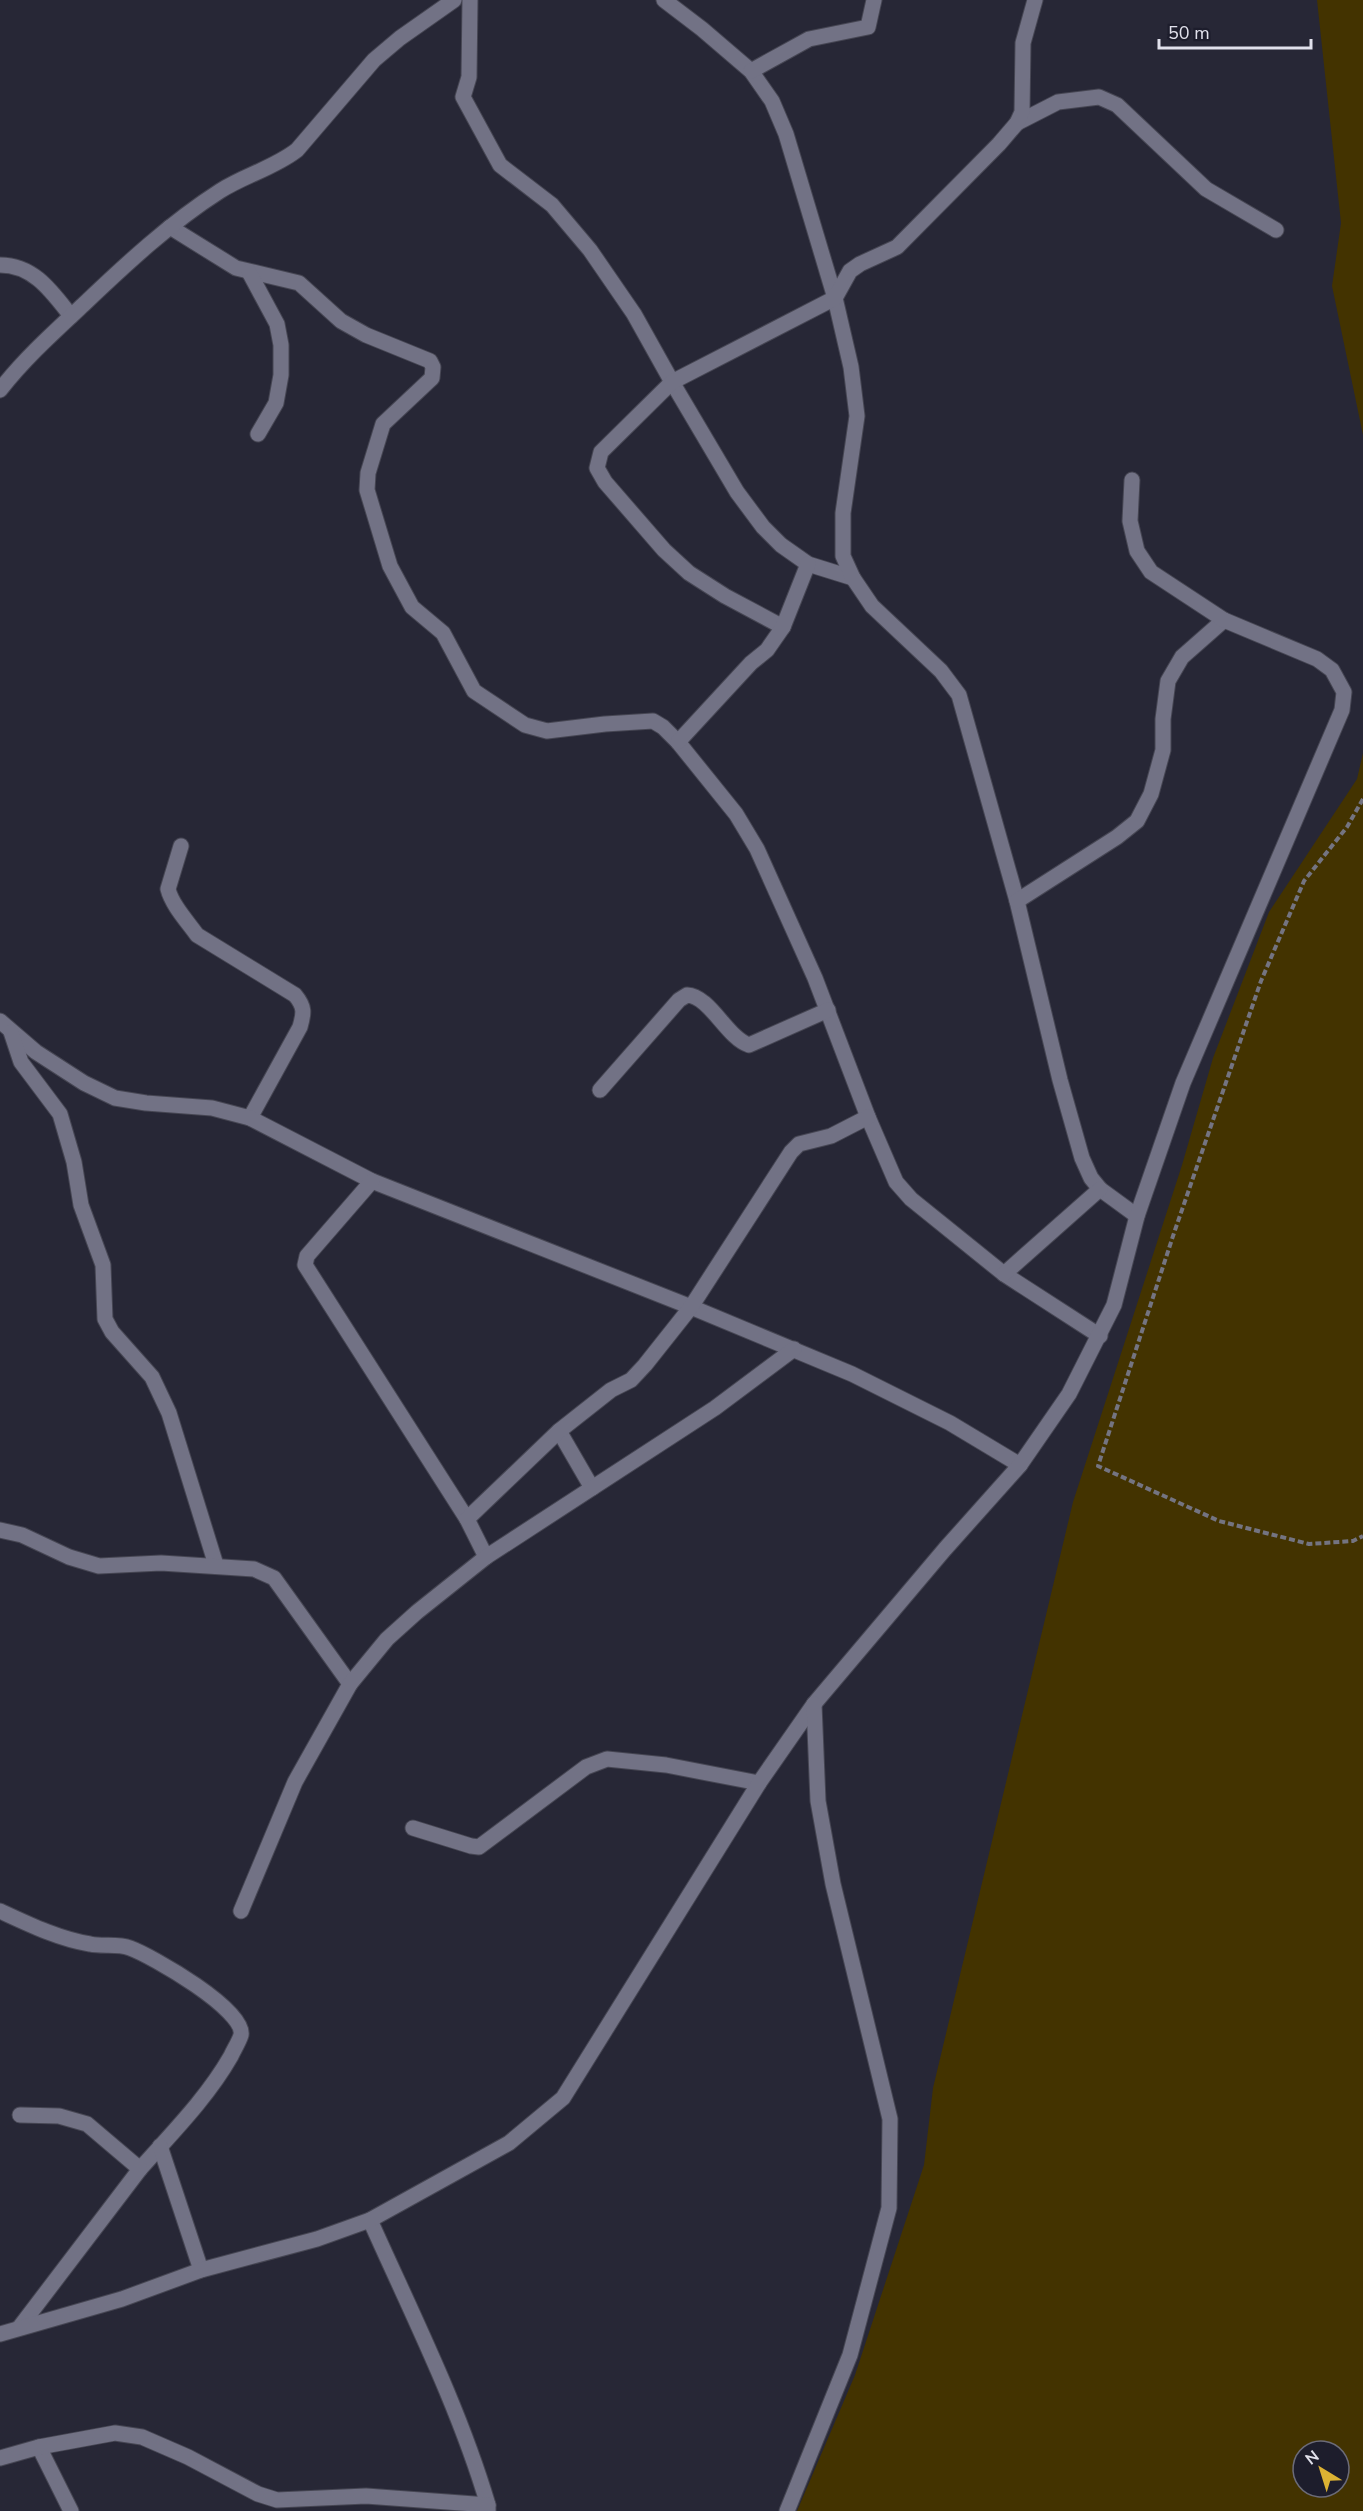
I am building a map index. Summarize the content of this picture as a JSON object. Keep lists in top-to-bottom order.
{
  "scale_bar": "50 m",
  "north": "top left"
}
